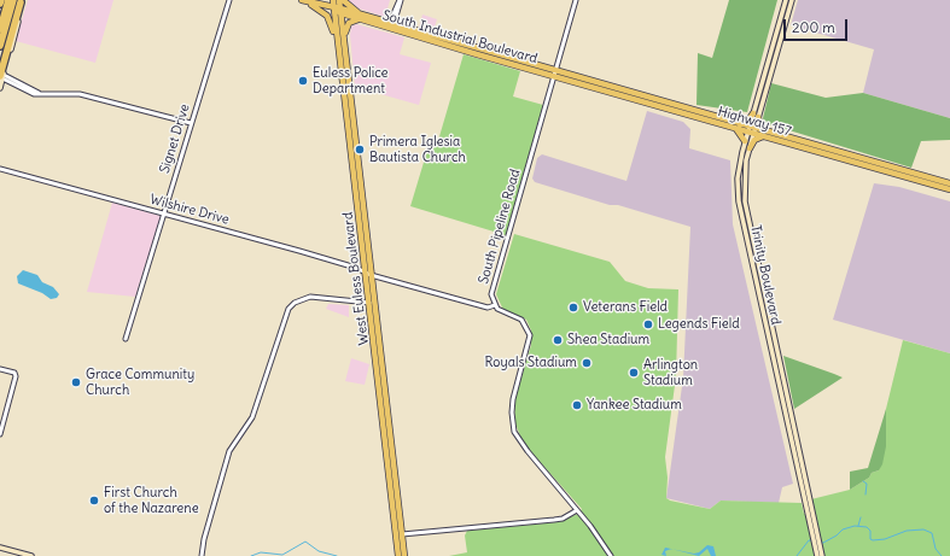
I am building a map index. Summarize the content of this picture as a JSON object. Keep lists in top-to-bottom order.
{
  "streets": {
    "main road": [
      "South Industrial Boulevard",
      "Highway 157",
      "Trinity Boulevard",
      "West Euless Boulevard"
    ],
    "street": ["Signet Drive", "Wilshire Drive", "South Pipeline Road"]
  },
  "crossings": [
    ["South Industrial Boulevard", "Highway 157"],
    ["South Industrial Boulevard", "South Pipeline Road"],
    ["South Industrial Boulevard", "West Euless Boulevard"],
    ["Highway 157", "South Pipeline Road"],
    ["Highway 157", "Trinity Boulevard"],
    ["Signet Drive", "Wilshire Drive"],
    ["Wilshire Drive", "South Pipeline Road"],
    ["Wilshire Drive", "West Euless Boulevard"]
  ],
  "places": [
    "Euless Police Department",
    "Primera Iglesia Bautista Church",
    "Veterans Field",
    "Legends Field",
    "Shea Stadium",
    "Royals Stadium",
    "Arlington Stadium",
    "Grace Community Church",
    "Yankee Stadium",
    "First Church of the Nazarene"
  ],
  "scale_bar": "200 m"
}
